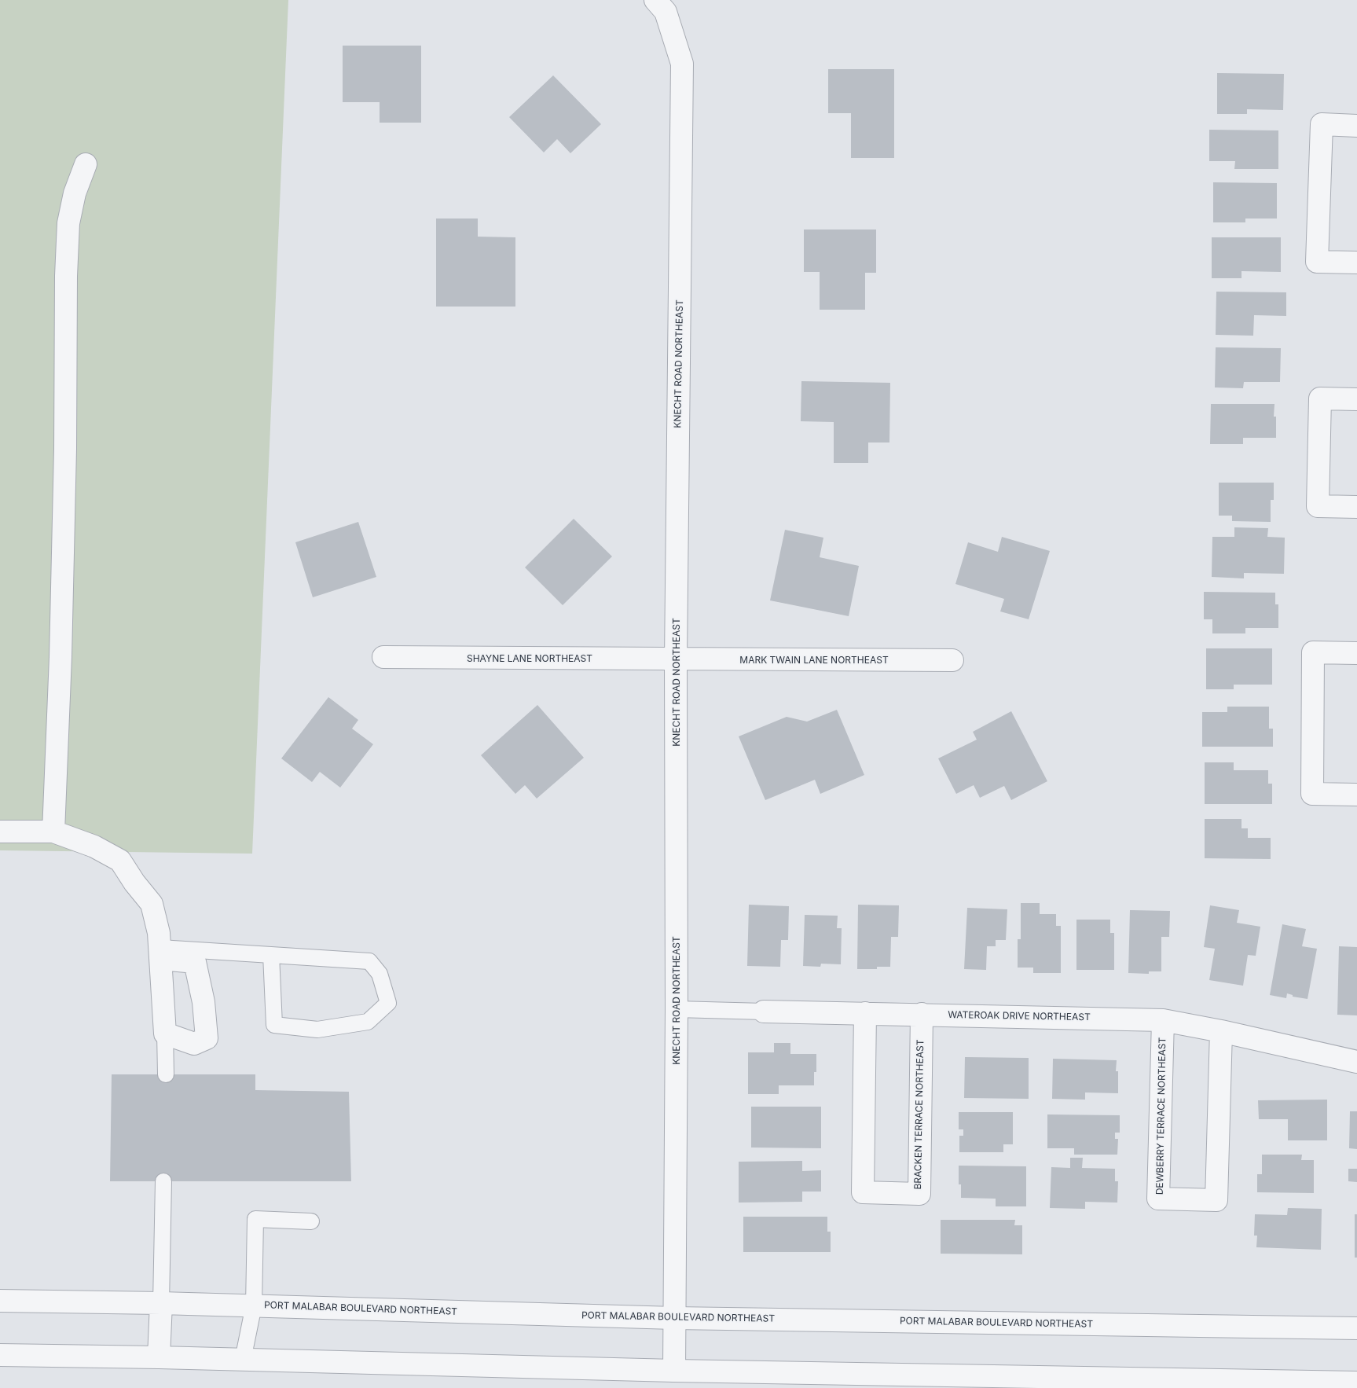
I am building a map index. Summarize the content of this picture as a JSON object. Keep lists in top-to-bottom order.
{
  "streets": {
    "street": [
      "KNECHT ROAD NORTHEAST",
      "SHAYNE LANE NORTHEAST",
      "MARK TWAIN LANE NORTHEAST",
      "WATEROAK DRIVE NORTHEAST",
      "BRACKEN TERRACE NORTHEAST",
      "DEWBERRY TERRACE NORTHEAST",
      "PORT MALABAR BOULEVARD NORTHEAST"
    ]
  },
  "crossings": [
    ["KNECHT ROAD NORTHEAST", "SHAYNE LANE NORTHEAST"],
    ["KNECHT ROAD NORTHEAST", "MARK TWAIN LANE NORTHEAST"],
    ["KNECHT ROAD NORTHEAST", "WATEROAK DRIVE NORTHEAST"],
    ["KNECHT ROAD NORTHEAST", "PORT MALABAR BOULEVARD NORTHEAST"],
    ["SHAYNE LANE NORTHEAST", "MARK TWAIN LANE NORTHEAST"],
    ["WATEROAK DRIVE NORTHEAST", "BRACKEN TERRACE NORTHEAST"],
    ["WATEROAK DRIVE NORTHEAST", "DEWBERRY TERRACE NORTHEAST"]
  ]
}
